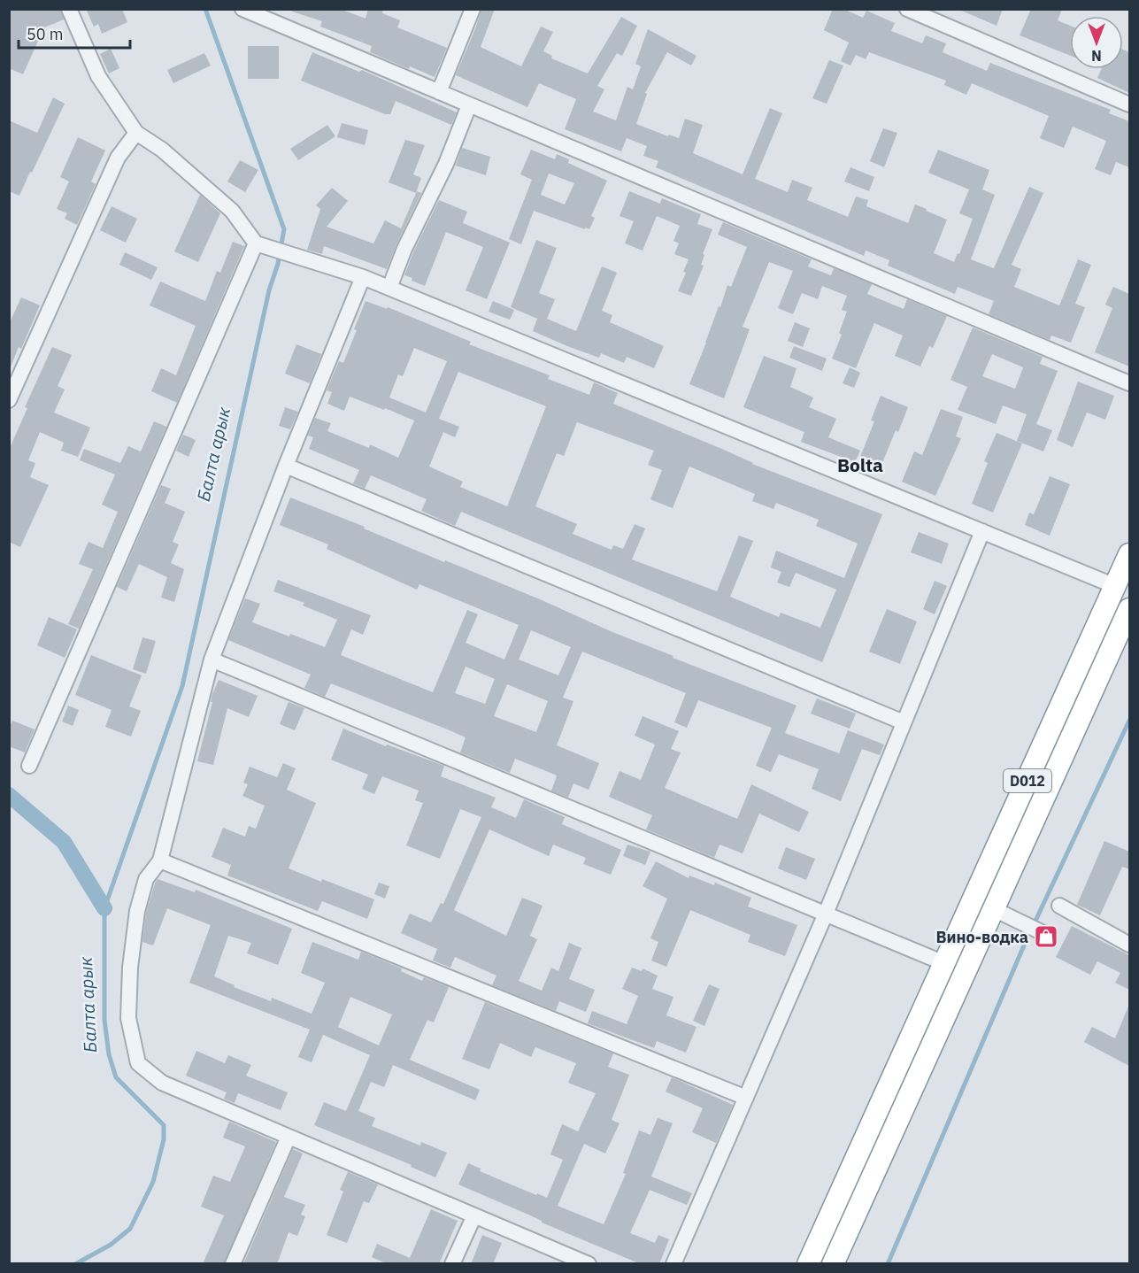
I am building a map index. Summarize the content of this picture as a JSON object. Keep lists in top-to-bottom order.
{
  "streets": {
    "highway": ["D012"]
  },
  "districts": ["Bolta"],
  "water": ["Балта арык"],
  "places": {
    "shop": ["Вино-водка"]
  },
  "scale_bar": "50 m",
  "north": "bottom"
}
